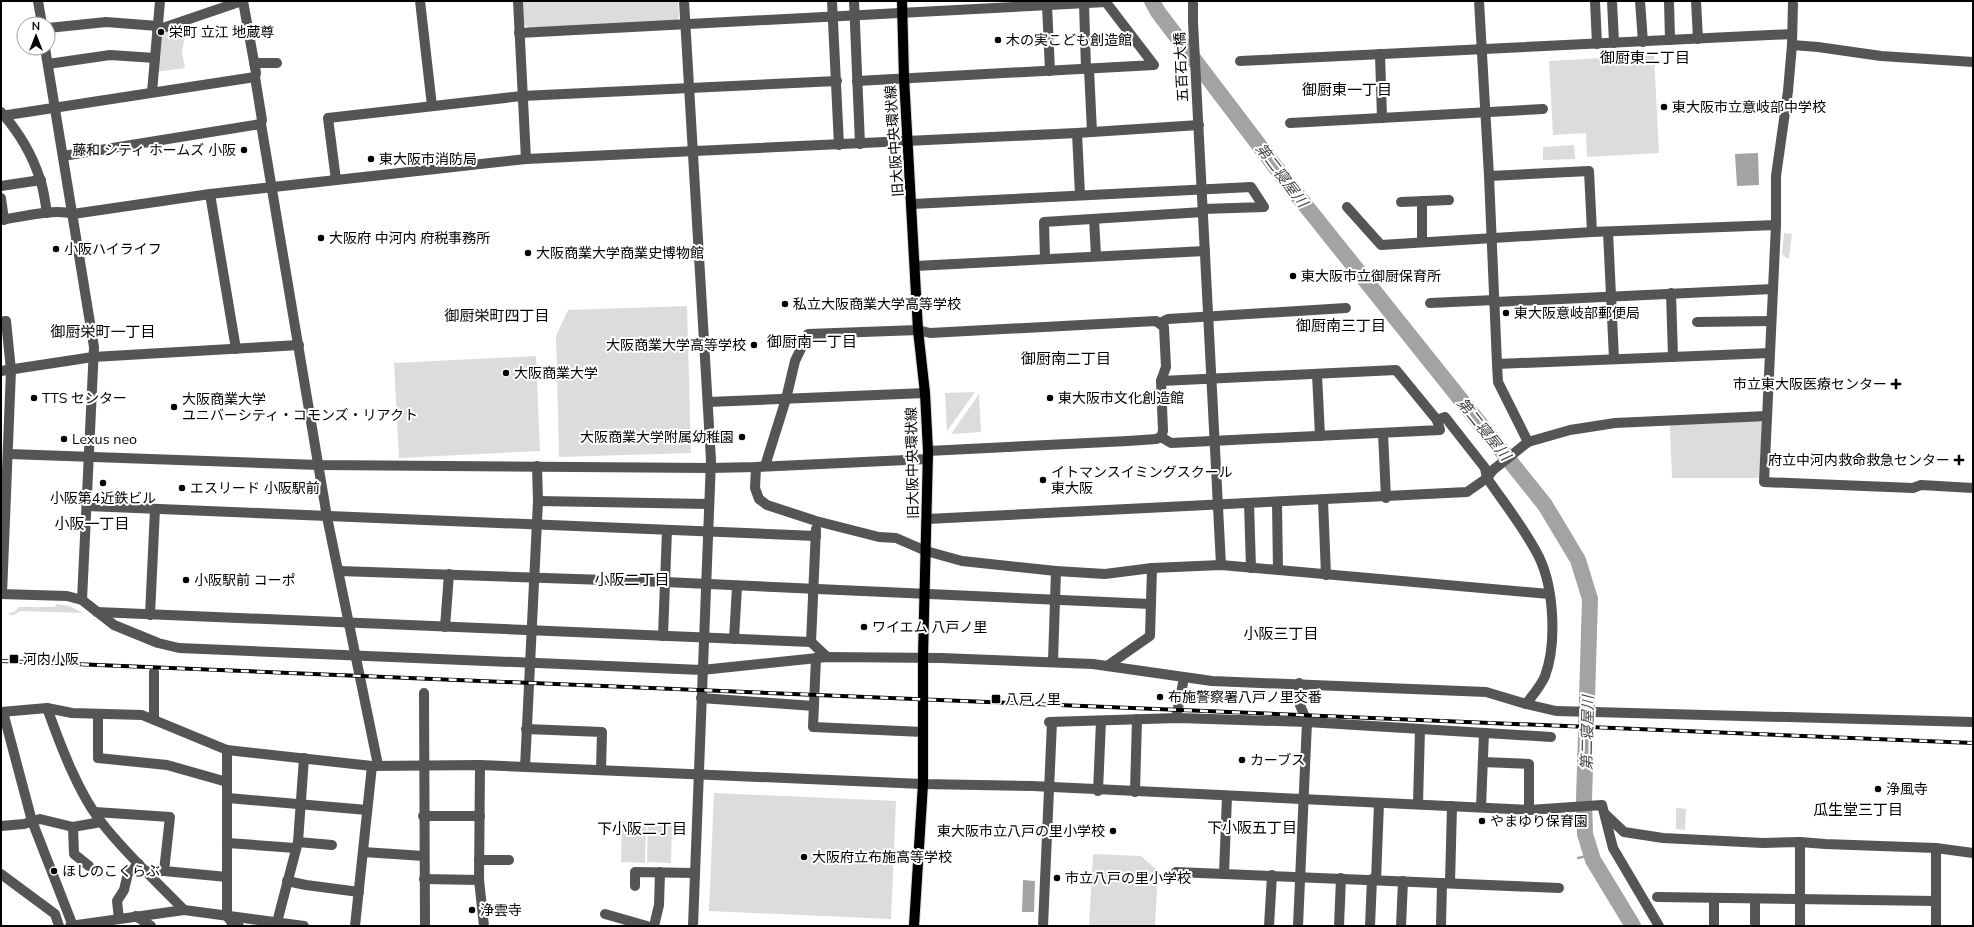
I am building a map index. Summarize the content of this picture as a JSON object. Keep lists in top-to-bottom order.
{
  "streets": {
    "main road": ["旧大阪中央環状線"],
    "street": ["五百石大橋"]
  },
  "districts": [
    "御厨東二丁目",
    "御厨東一丁目",
    "御厨栄町四丁目",
    "御厨南三丁目",
    "御厨栄町一丁目",
    "御厨南一丁目",
    "御厨南二丁目",
    "小阪一丁目",
    "小阪二丁目",
    "小阪三丁目",
    "瓜生堂三丁目",
    "下小阪五丁目",
    "下小阪二丁目"
  ],
  "water": ["第二寝屋川"],
  "places": {
    "other": [
      "栄町 立江 地蔵尊",
      "木の実こども創造館",
      "東大阪市立意岐部中学校",
      "藤和 シティ ホームズ 小阪",
      "東大阪市消防局",
      "大阪府 中河内 府税事務所",
      "小阪ハイライフ",
      "大阪商業大学商業史博物館",
      "東大阪市立御厨保育所",
      "私立大阪商業大学高等学校",
      "東大阪意岐部郵便局",
      "大阪商業大学高等学校",
      "大阪商業大学",
      "TTS センター",
      "東大阪市文化創造館",
      "大阪商業大学 ユニバーシティ・コモンズ・リアクト",
      "大阪商業大学附属幼稚園",
      "Lexus neo",
      "イトマンスイミングスクール 東大阪",
      "小阪第4近鉄ビル",
      "エスリード 小阪駅前",
      "小阪駅前 コーポ",
      "ワイエム 八戸ノ里",
      "布施警察署八戸ノ里交番",
      "カーブス",
      "浄風寺",
      "やまゆり保育園",
      "東大阪市立八戸の里小学校",
      "大阪府立布施高等学校",
      "ほしのこくらぶ",
      "市立八戸の里小学校",
      "浄雲寺"
    ],
    "health": ["市立東大阪医療センター", "府立中河内救命救急センター"],
    "transit": ["河内小阪", "八戸ノ里"]
  },
  "north": "top"
}
